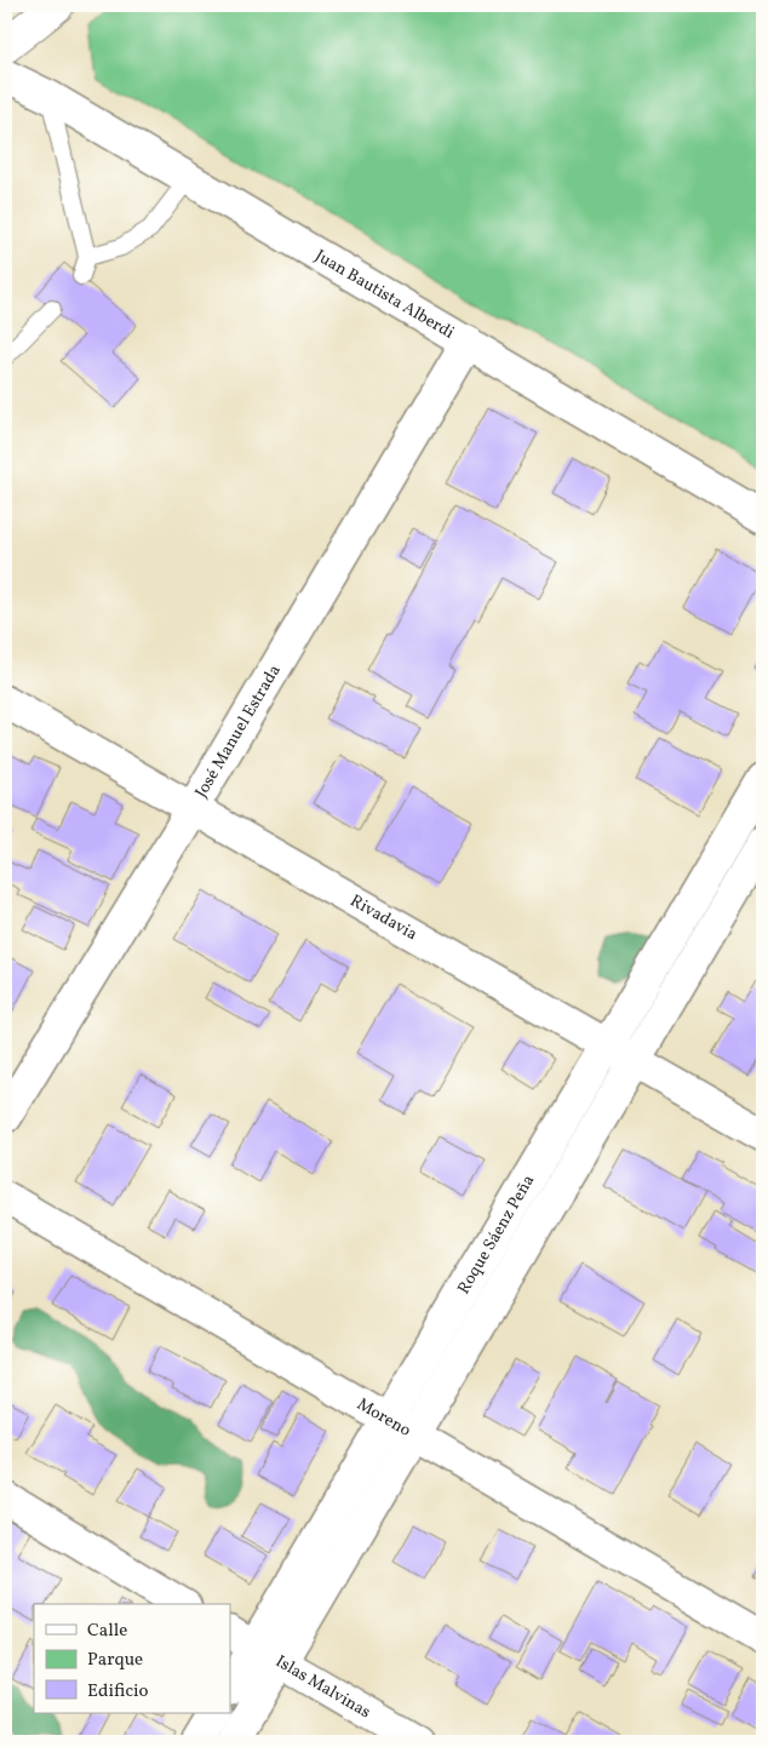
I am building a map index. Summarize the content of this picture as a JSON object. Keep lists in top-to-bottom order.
{
  "streets": {
    "street": [
      "Juan Bautista Alberdi",
      "José Manuel Estrada",
      "Rivadavia",
      "Roque Sáenz Peña",
      "Moreno",
      "Islas Malvinas"
    ]
  },
  "crossings": [
    ["Juan Bautista Alberdi", "José Manuel Estrada"],
    ["José Manuel Estrada", "Rivadavia"],
    ["Rivadavia", "Roque Sáenz Peña"],
    ["Roque Sáenz Peña", "Moreno"],
    ["Roque Sáenz Peña", "Islas Malvinas"]
  ],
  "legend": ["Calle", "Parque", "Edificio"]
}
